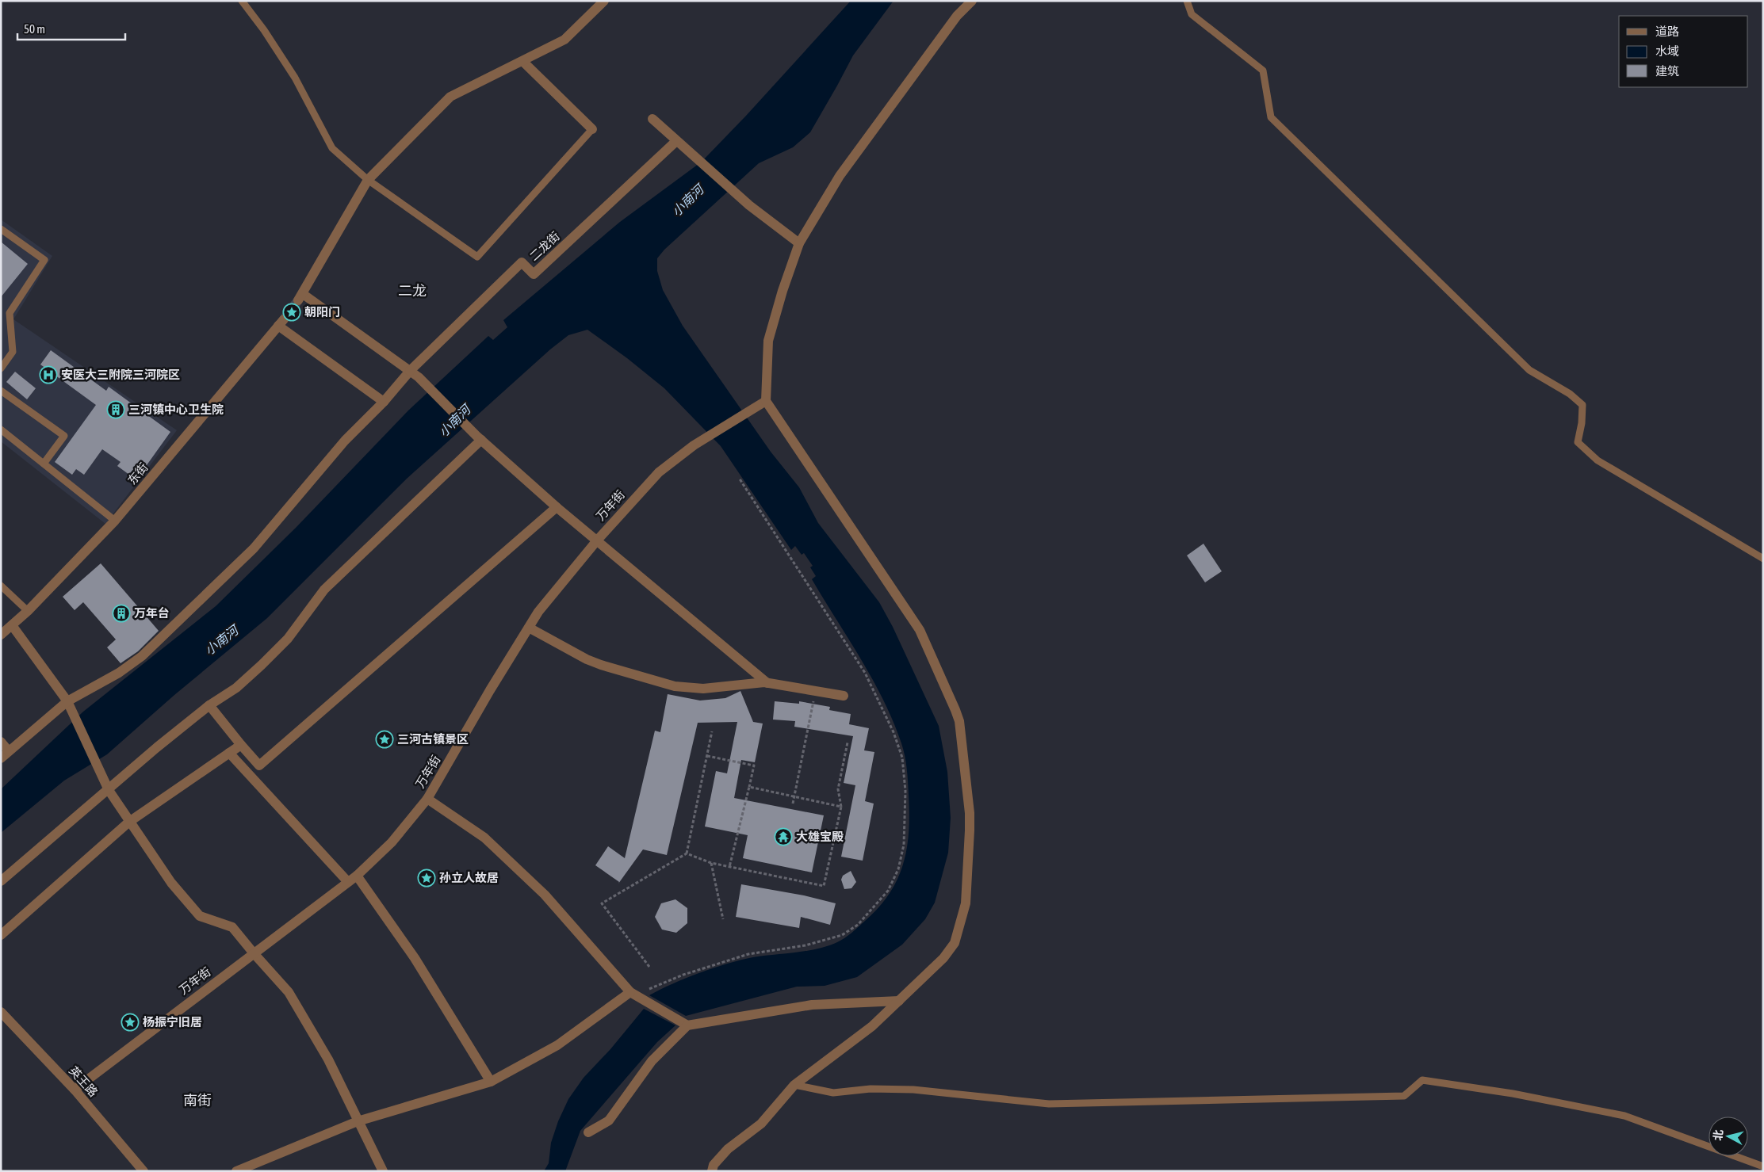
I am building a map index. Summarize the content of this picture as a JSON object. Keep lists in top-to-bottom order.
{
  "streets": {
    "street": [
      "二龙街",
      "东街",
      "万年街",
      "英王路"
    ]
  },
  "crossings": [
    ["万年街", "英王路"]
  ],
  "districts": ["二龙", "南街"],
  "water": ["小南河"],
  "places": {
    "place": [
      "朝阳门",
      "三河古镇景区",
      "孙立人故居",
      "杨振宁旧居"
    ],
    "hospital": ["安医大三附院三河院区"],
    "building": ["三河镇中心卫生院", "万年台"],
    "temple": ["大雄宝殿"]
  },
  "legend": ["道路", "水域", "建筑"],
  "scale_bar": "50 m",
  "north": "left"
}
